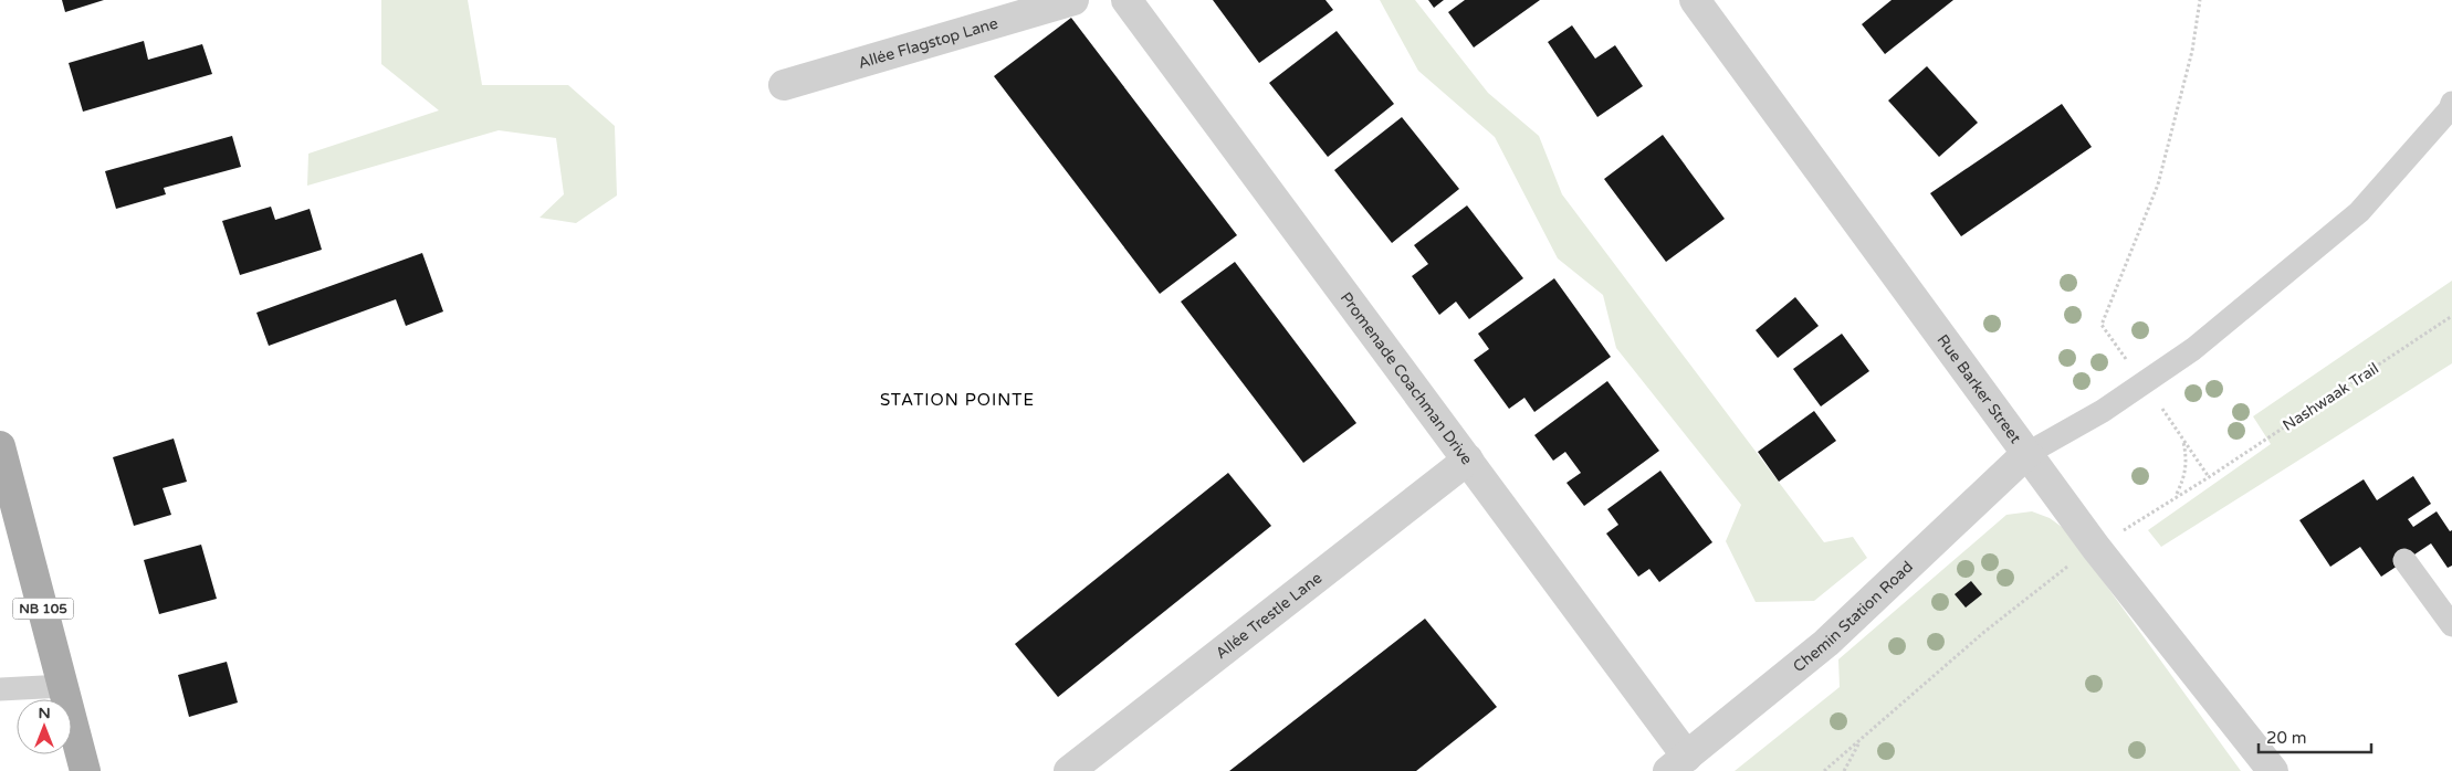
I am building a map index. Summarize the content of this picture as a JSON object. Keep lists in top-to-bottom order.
{
  "streets": {
    "main road": ["NB 105"],
    "street": [
      "Allée Flagstop Lane",
      "Promenade Coachman Drive",
      "Rue Barker Street",
      "Allée Trestle Lane",
      "Chemin Station Road"
    ],
    "path": ["Nashwaak Trail"]
  },
  "crossings": [
    ["Promenade Coachman Drive", "Allée Trestle Lane"],
    ["Promenade Coachman Drive", "Chemin Station Road"],
    ["Rue Barker Street", "Nashwaak Trail"],
    ["Rue Barker Street", "Chemin Station Road"]
  ],
  "districts": ["STATION POINTE"],
  "scale_bar": "20 m",
  "north": "top"
}
